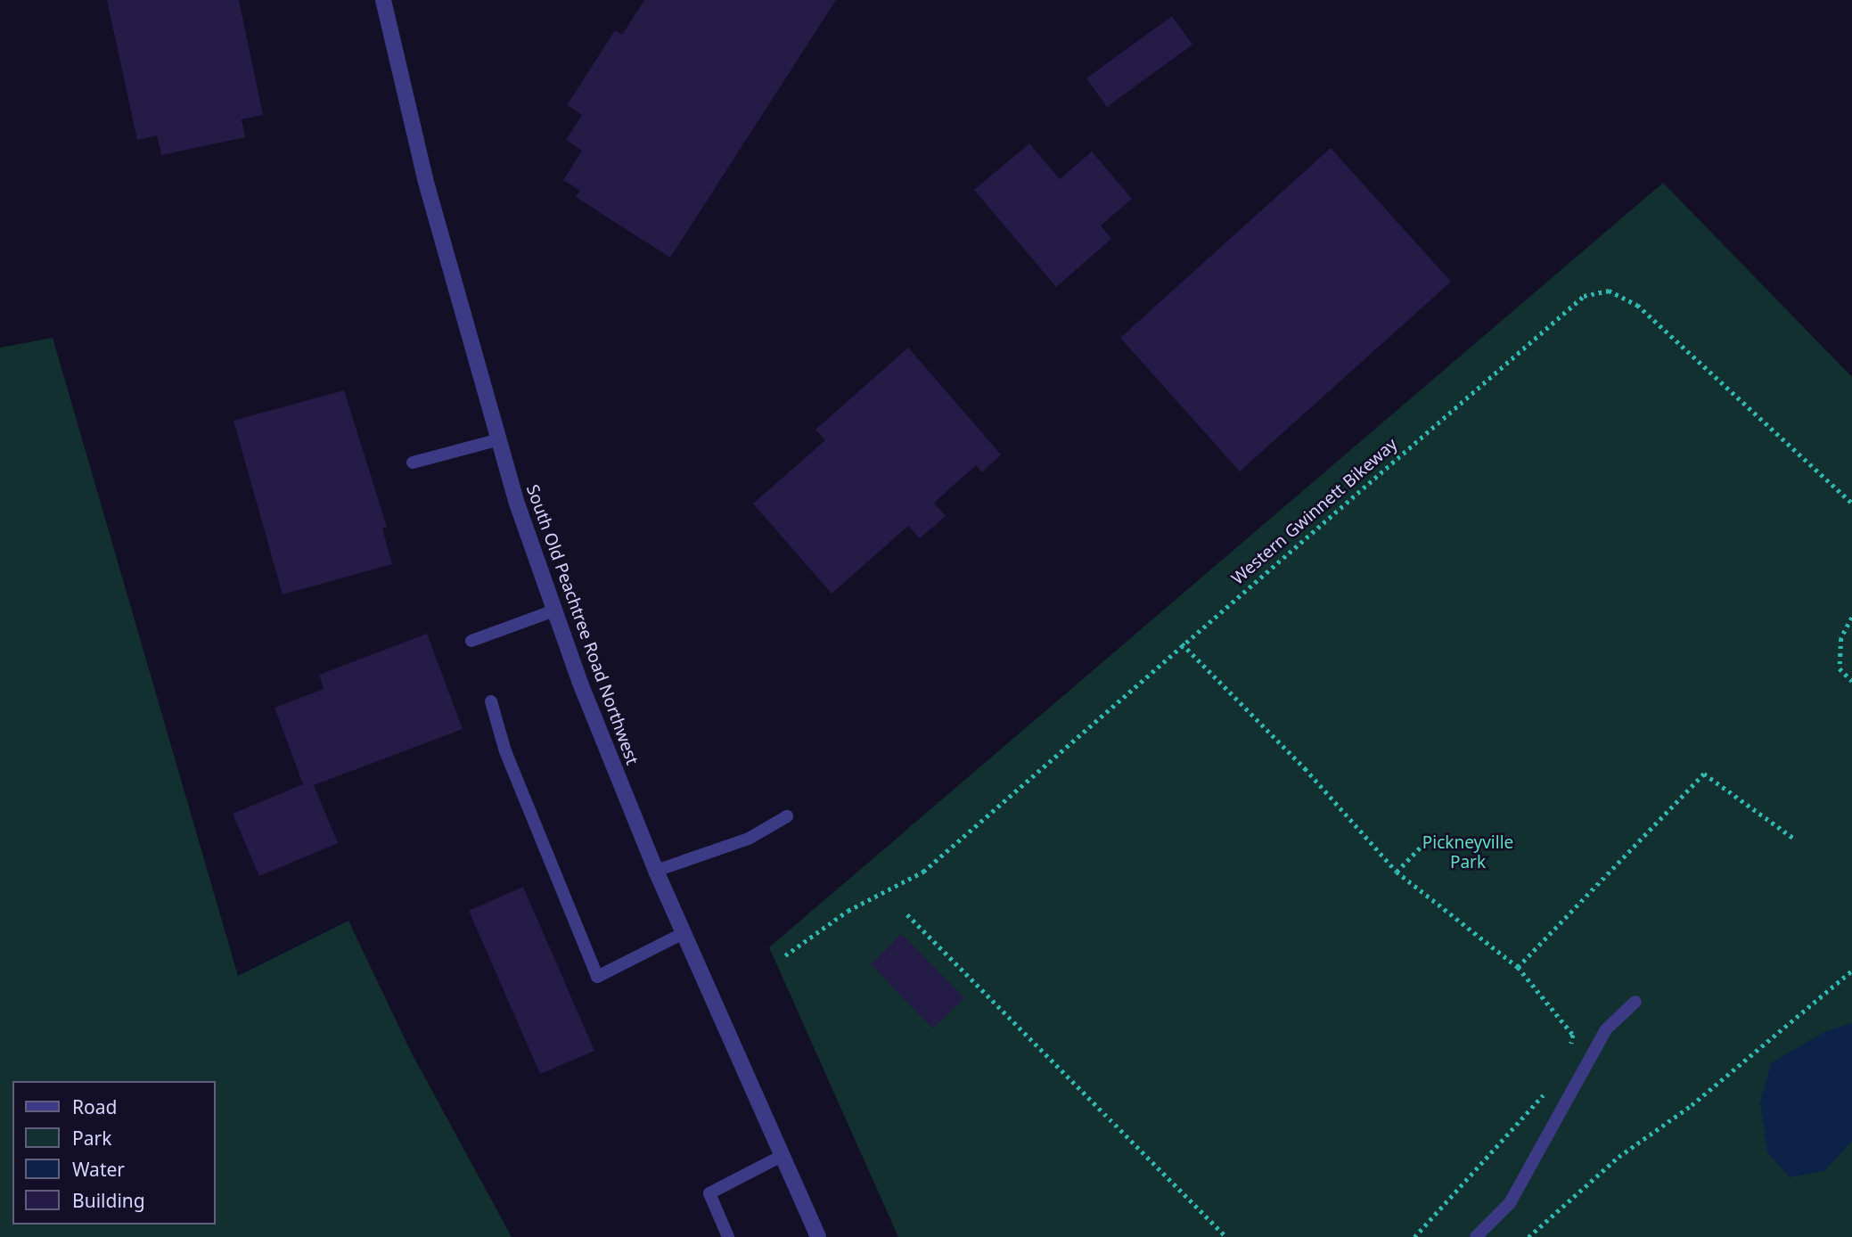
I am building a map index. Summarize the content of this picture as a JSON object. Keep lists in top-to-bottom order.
{
  "streets": {
    "street": ["South Old Peachtree Road Northwest"],
    "path": ["Western Gwinnett Bikeway"]
  },
  "parks": ["Pickneyville Park"],
  "legend": [
    "Road",
    "Park",
    "Water",
    "Building"
  ]
}
